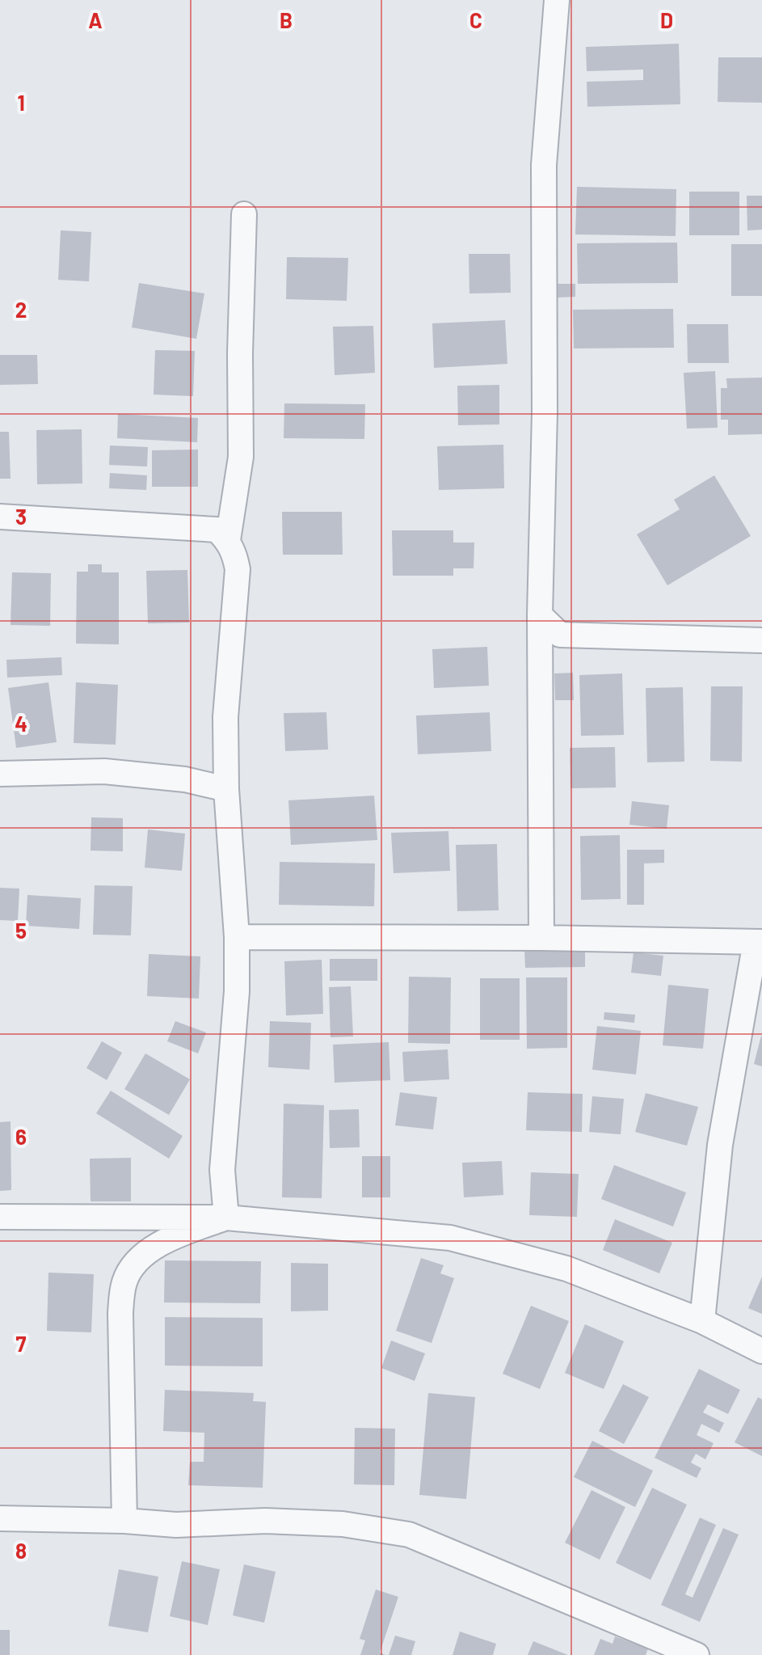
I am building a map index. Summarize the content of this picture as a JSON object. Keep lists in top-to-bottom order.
{
  "grid": {
    "columns": [
      "A",
      "B",
      "C",
      "D"
    ],
    "rows": [
      "1",
      "2",
      "3",
      "4",
      "5",
      "6",
      "7",
      "8"
    ]
  }
}
